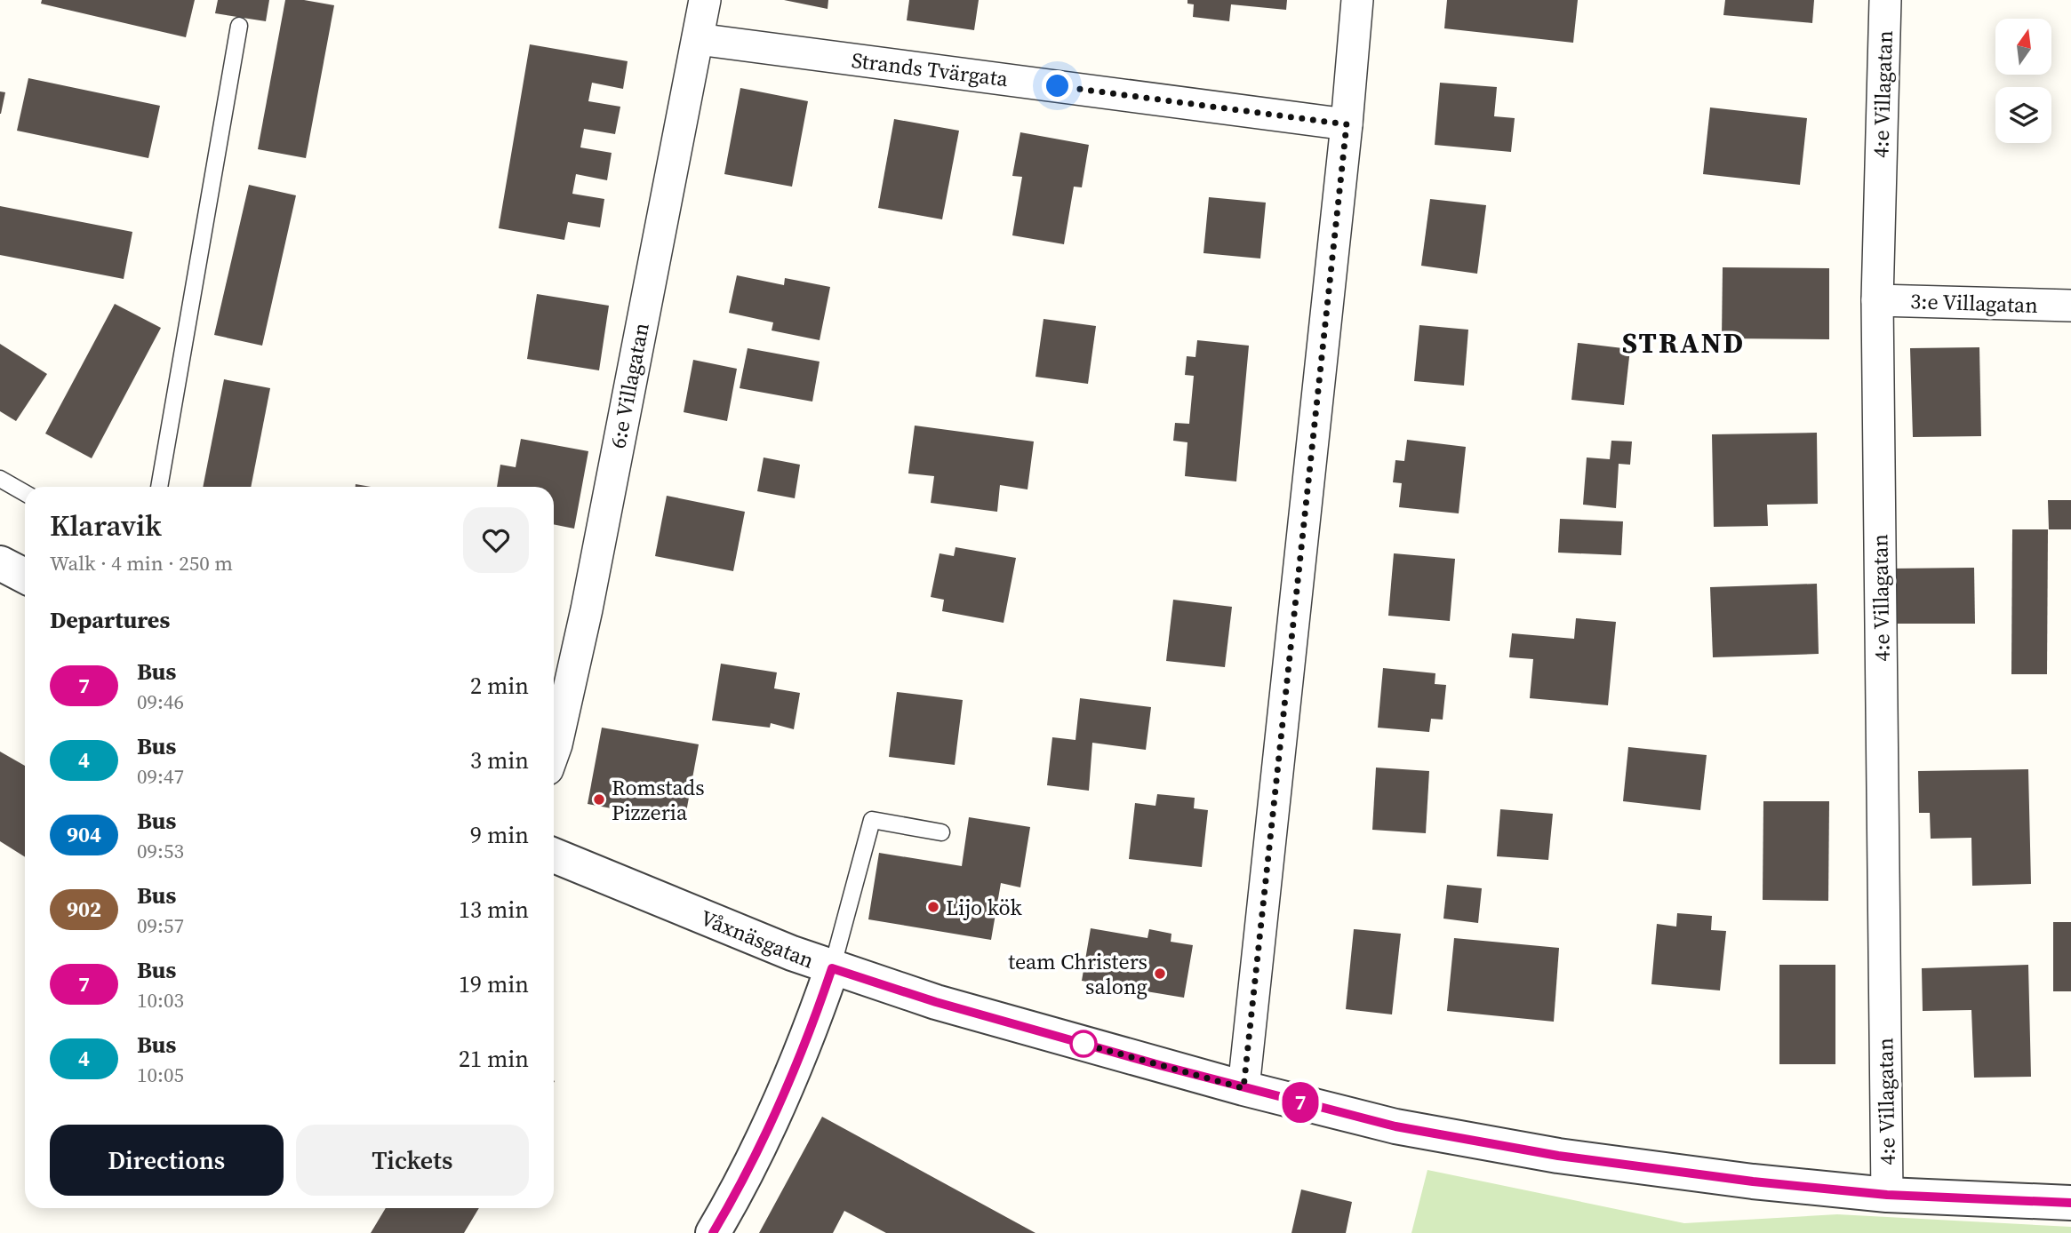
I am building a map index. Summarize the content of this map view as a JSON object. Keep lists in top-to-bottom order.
{
  "streets": {
    "street": [
      "Strands Tvärgata",
      "4:e Villagatan",
      "3:e Villagatan",
      "6:e Villagatan",
      "Våxnäsgatan"
    ]
  },
  "crossings": [
    ["Strands Tvärgata", "6:e Villagatan"],
    ["4:e Villagatan", "3:e Villagatan"],
    ["4:e Villagatan", "Våxnäsgatan"]
  ],
  "districts": ["STRAND"],
  "places": ["Romstads Pizzeria", "Lijo kök", "team Christers salong"],
  "lines": ["bus line 7"],
  "north": "top",
  "page": {
    "on_map": "7",
    "heading": [
      ["Klaravik", "Walk · 4 min · 250 m"],
      "Departures"
    ],
    "list": [
      {
        "mark": "7",
        "name": "Bus",
        "note": "09:46",
        "value": "2 min"
      },
      {
        "mark": "4",
        "name": "Bus",
        "note": "09:47",
        "value": "3 min"
      },
      {
        "mark": "904",
        "name": "Bus",
        "note": "09:53",
        "value": "9 min"
      },
      {
        "mark": "902",
        "name": "Bus",
        "note": "09:57",
        "value": "13 min"
      },
      {
        "mark": "7",
        "name": "Bus",
        "note": "10:03",
        "value": "19 min"
      },
      {
        "mark": "4",
        "name": "Bus",
        "note": "10:05",
        "value": "21 min"
      }
    ],
    "buttons": ["Directions", "Tickets"]
  }
}
